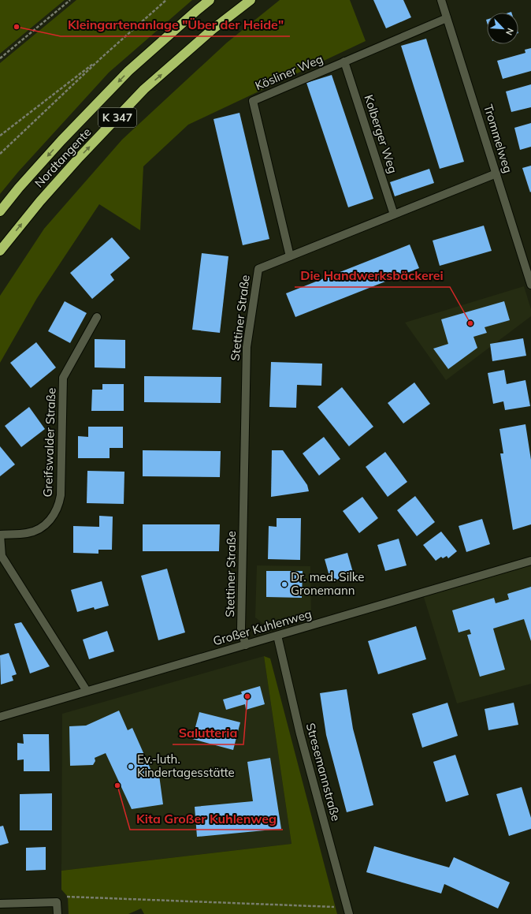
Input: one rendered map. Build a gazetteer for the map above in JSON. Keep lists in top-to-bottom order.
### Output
{
  "streets": {
    "highway": ["K 347", "Nordtangente"],
    "street": [
      "Kösliner Weg",
      "Kolberger Weg",
      "Trommelweg",
      "Stettiner Straße",
      "Greifswalder Straße",
      "Großer Kuhlenweg",
      "Stresemannstraße"
    ]
  },
  "crossings": [
    ["Kösliner Weg", "Kolberger Weg"],
    ["Kösliner Weg", "Trommelweg"],
    ["Kösliner Weg", "Stettiner Straße"],
    ["Kolberger Weg", "Stettiner Straße"],
    ["Trommelweg", "Stettiner Straße"],
    ["Stettiner Straße", "Großer Kuhlenweg"],
    ["Greifswalder Straße", "Großer Kuhlenweg"],
    ["Großer Kuhlenweg", "Stresemannstraße"]
  ],
  "places": [
    "Kleingartenanlage \"Über der Heide\"",
    "Die Handwerksbäckerei",
    "Dr. med. Silke Gronemann",
    "Salutteria",
    "Ev.-luth. Kindertagesstätte",
    "Kita Großer Kuhlenweg"
  ],
  "north": "bottom right"
}
